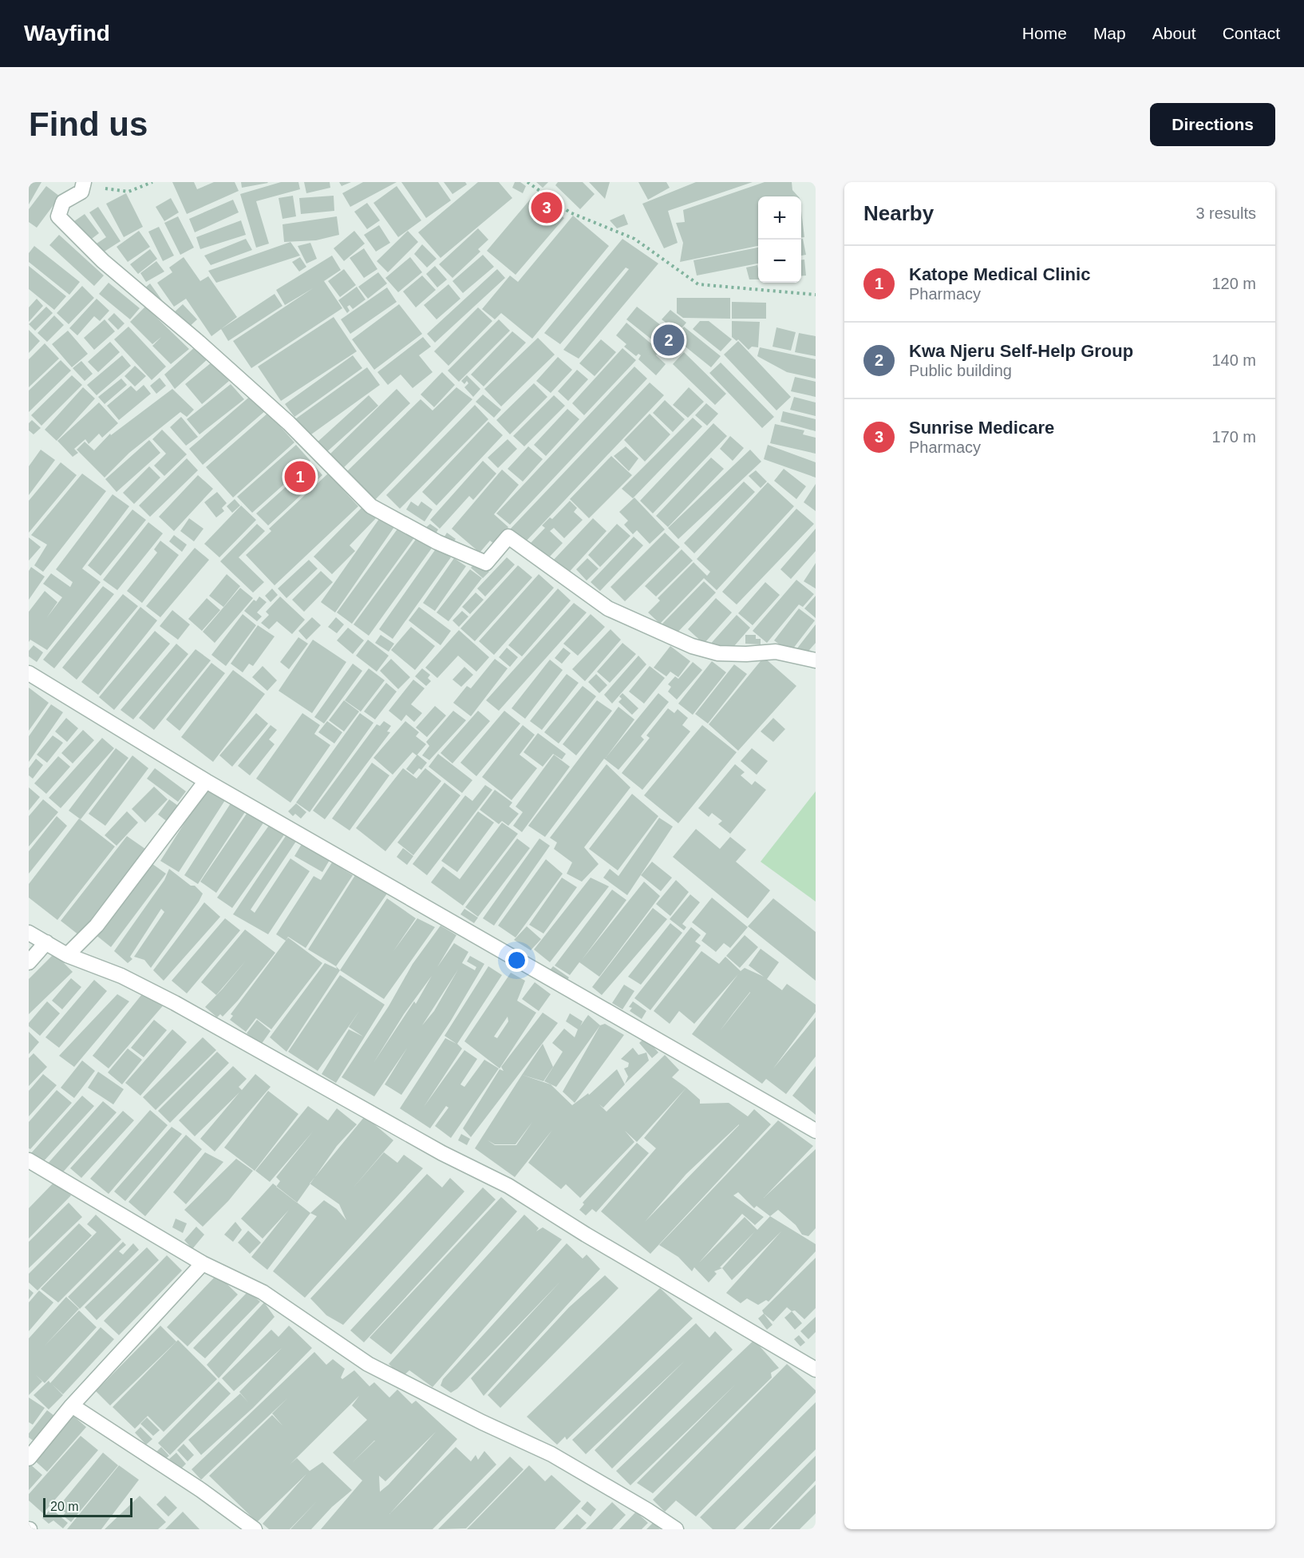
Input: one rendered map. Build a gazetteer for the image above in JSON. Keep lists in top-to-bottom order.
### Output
{
  "scale_bar": "20 m",
  "page": {
    "header": "Wayfind",
    "nav": [
      "Home",
      "Map",
      "About",
      "Contact"
    ],
    "buttons": "Directions",
    "title": "Find us",
    "heading": ["Nearby", "3 results"],
    "pins": ["3", "2", "1"],
    "map_buttons": ["+", "−"],
    "list": [
      {
        "mark": "1",
        "name": "Katope Medical Clinic",
        "note": "Pharmacy",
        "value": "120 m"
      },
      {
        "mark": "2",
        "name": "Kwa Njeru Self-Help Group",
        "note": "Public building",
        "value": "140 m"
      },
      {
        "mark": "3",
        "name": "Sunrise Medicare",
        "note": "Pharmacy",
        "value": "170 m"
      }
    ],
    "scale": "20 m"
  }
}
